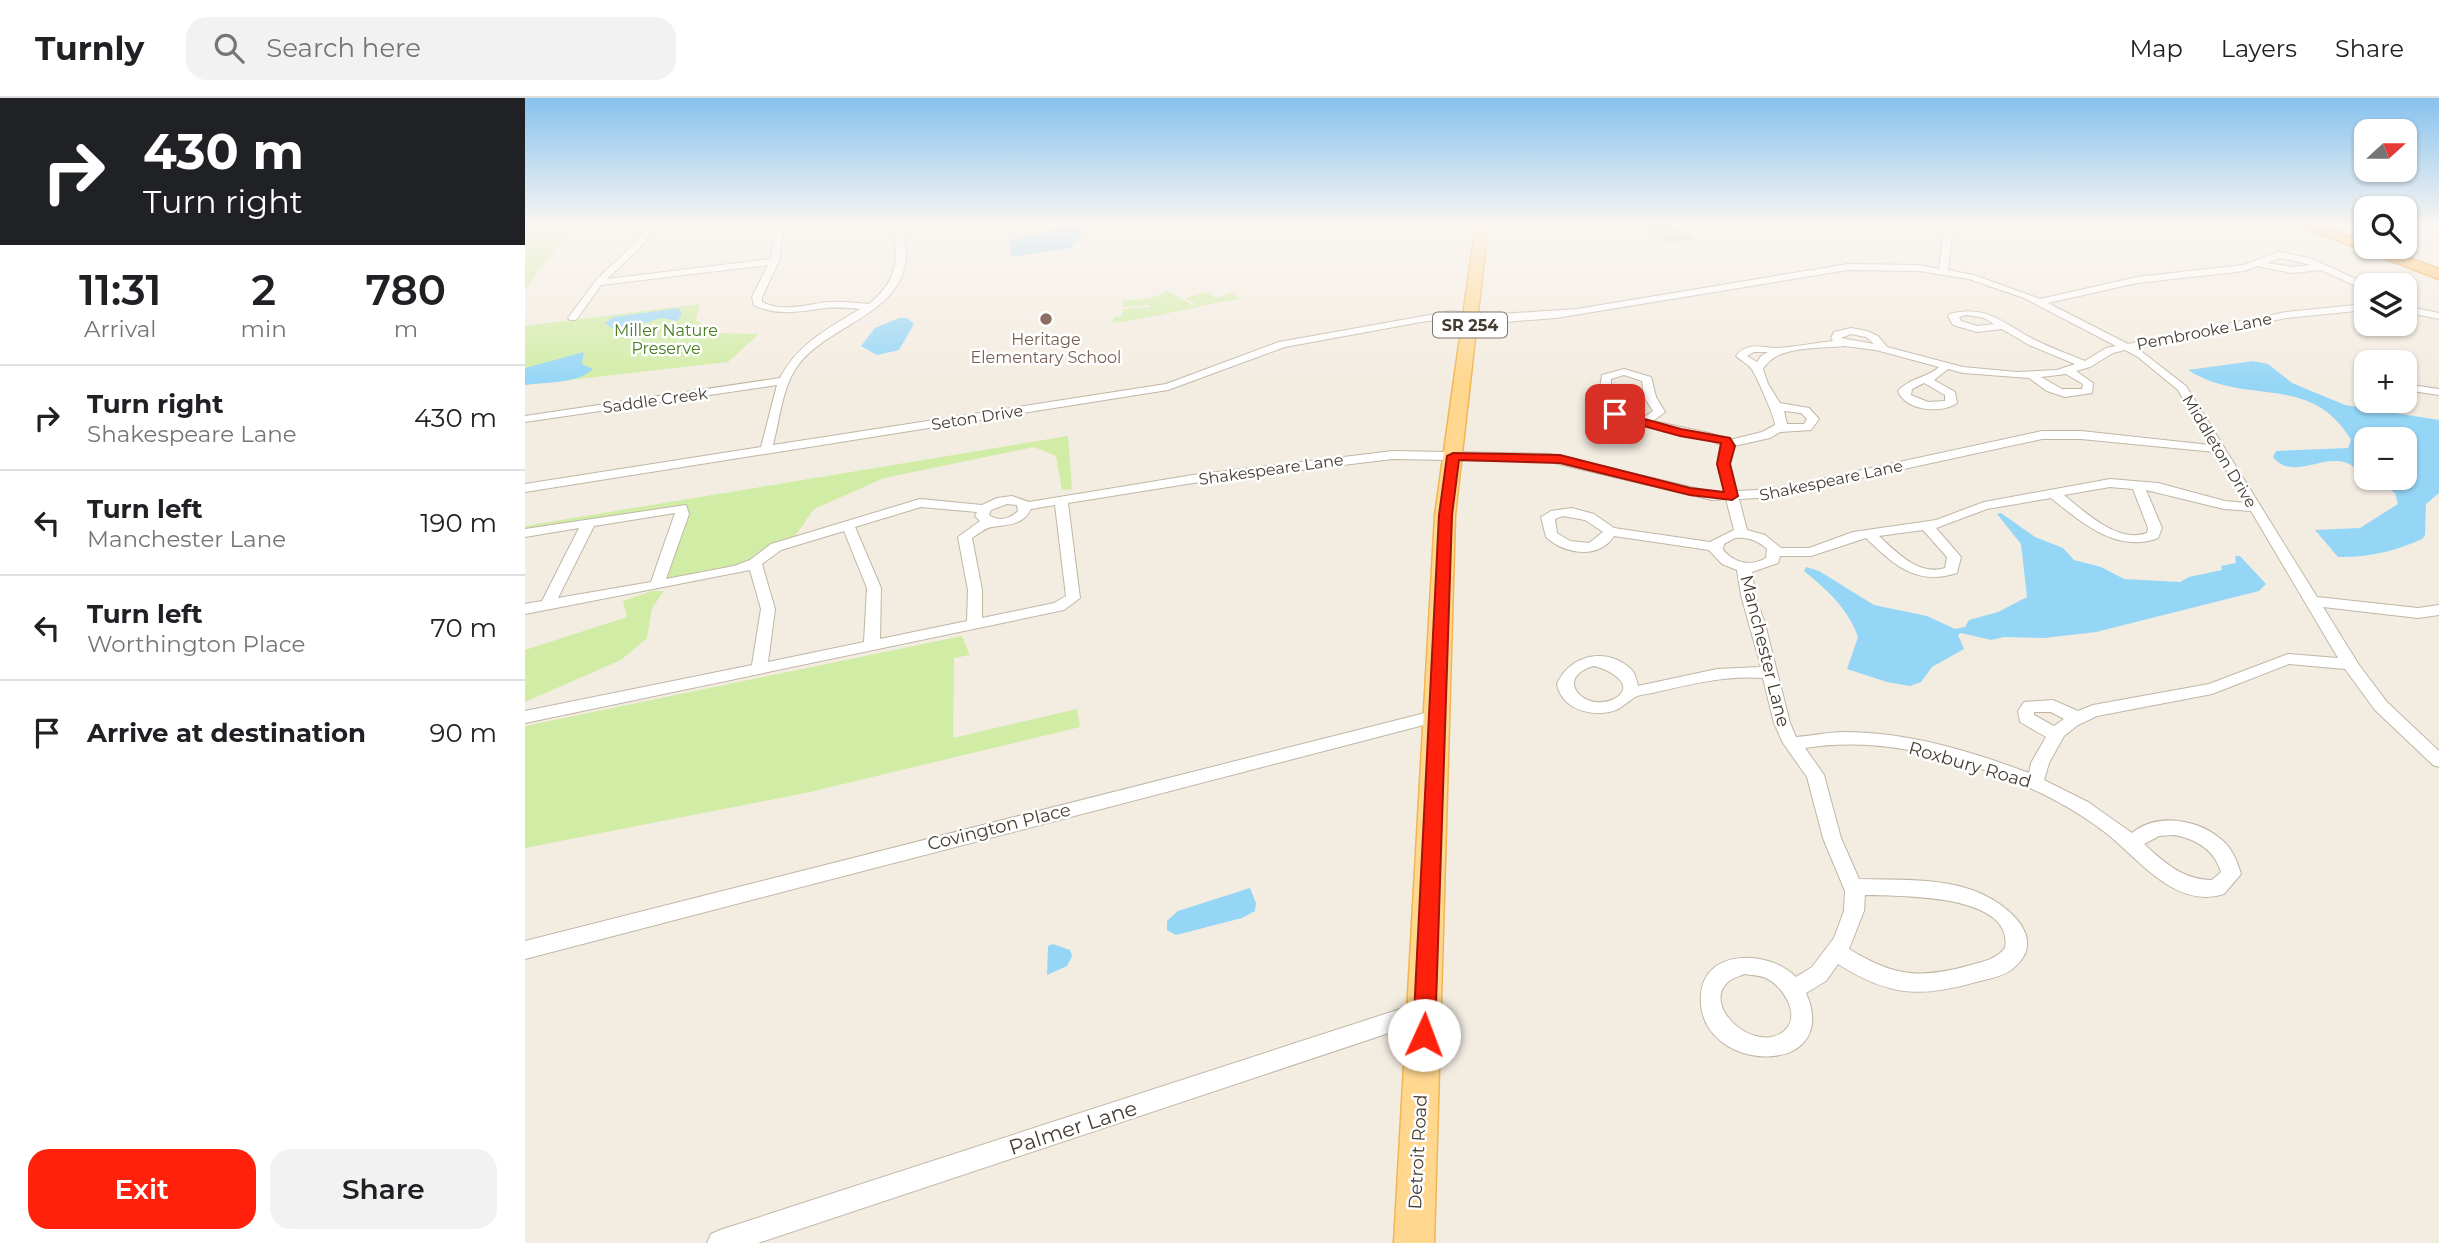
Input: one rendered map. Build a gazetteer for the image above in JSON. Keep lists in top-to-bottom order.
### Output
{
  "streets": {
    "main road": ["SR 254", "Detroit Road"],
    "street": [
      "Pembrooke Lane",
      "Saddle Creek",
      "Seton Drive",
      "Middleton Drive",
      "Shakespeare Lane",
      "Manchester Lane",
      "Roxbury Road",
      "Covington Place",
      "Palmer Lane"
    ]
  },
  "crossings": [
    ["Pembrooke Lane", "Middleton Drive"],
    ["Seton Drive", "Middleton Drive"],
    ["Seton Drive", "Detroit Road"],
    ["Middleton Drive", "Shakespeare Lane"],
    ["Middleton Drive", "Detroit Road"],
    ["Shakespeare Lane", "Detroit Road"],
    ["Manchester Lane", "Roxbury Road"],
    ["Covington Place", "Detroit Road"],
    ["Palmer Lane", "Detroit Road"]
  ],
  "parks": ["Miller Nature Preserve"],
  "places": ["Heritage Elementary School"],
  "north": "right",
  "page": {
    "header": "Turnly",
    "search": "Search here",
    "nav": ["Map", "Layers", "Share"],
    "turn": ["430 m", "Turn right"],
    "map_buttons": ["+", "−"],
    "eta": [
      "11:31",
      "Arrival",
      "2",
      "min",
      "780",
      "m"
    ],
    "list": [
      {
        "name": "Turn right",
        "note": "Shakespeare Lane",
        "value": "430 m"
      },
      {
        "name": "Turn left",
        "note": "Manchester Lane",
        "value": "190 m"
      },
      {
        "name": "Turn left",
        "note": "Worthington Place",
        "value": "70 m"
      },
      {
        "name": "Arrive at destination",
        "value": "90 m"
      }
    ],
    "buttons": ["Exit", "Share"]
  }
}
